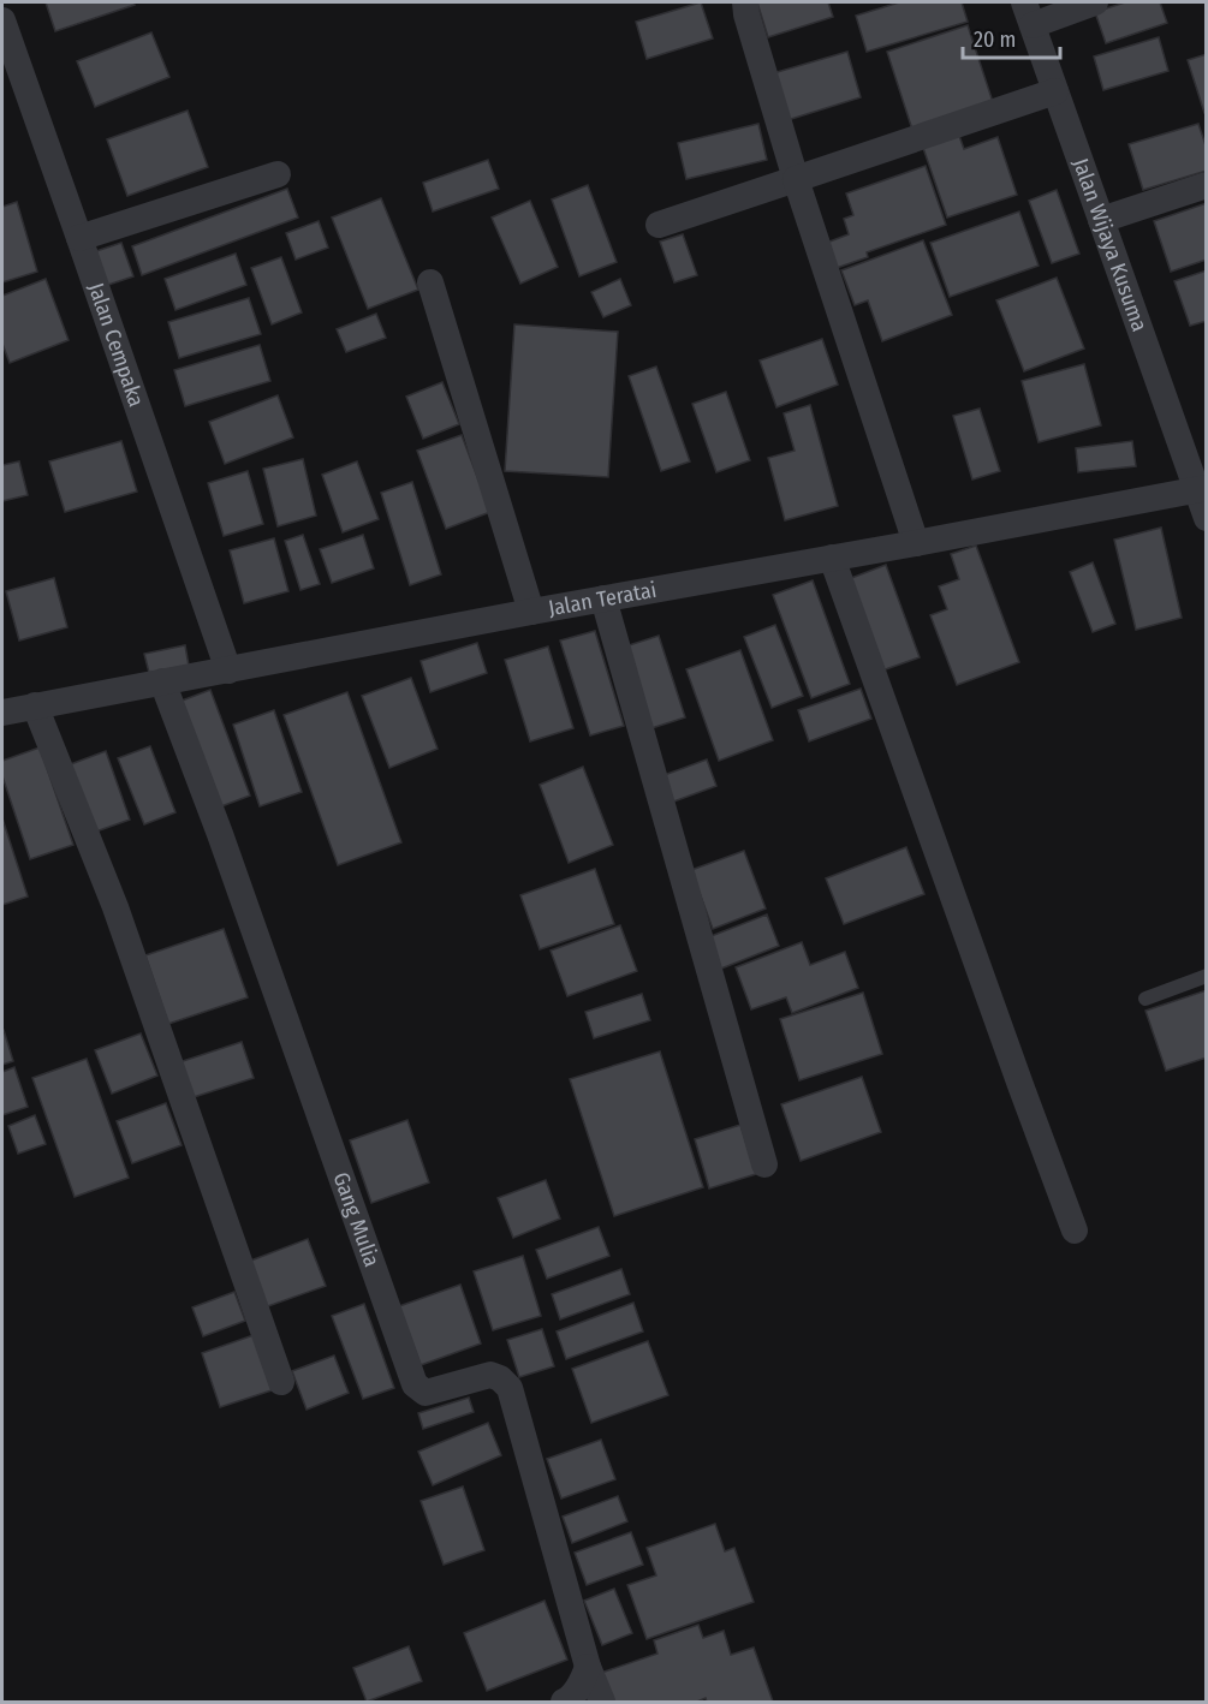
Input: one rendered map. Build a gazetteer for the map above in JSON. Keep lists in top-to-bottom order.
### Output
{
  "streets": {
    "street": [
      "Jalan Wijaya Kusuma",
      "Jalan Cempaka",
      "Jalan Teratai",
      "Gang Mulia"
    ]
  },
  "crossings": [
    ["Jalan Wijaya Kusuma", "Jalan Teratai"],
    ["Jalan Cempaka", "Jalan Teratai"],
    ["Jalan Teratai", "Gang Mulia"]
  ],
  "scale_bar": "20 m"
}
